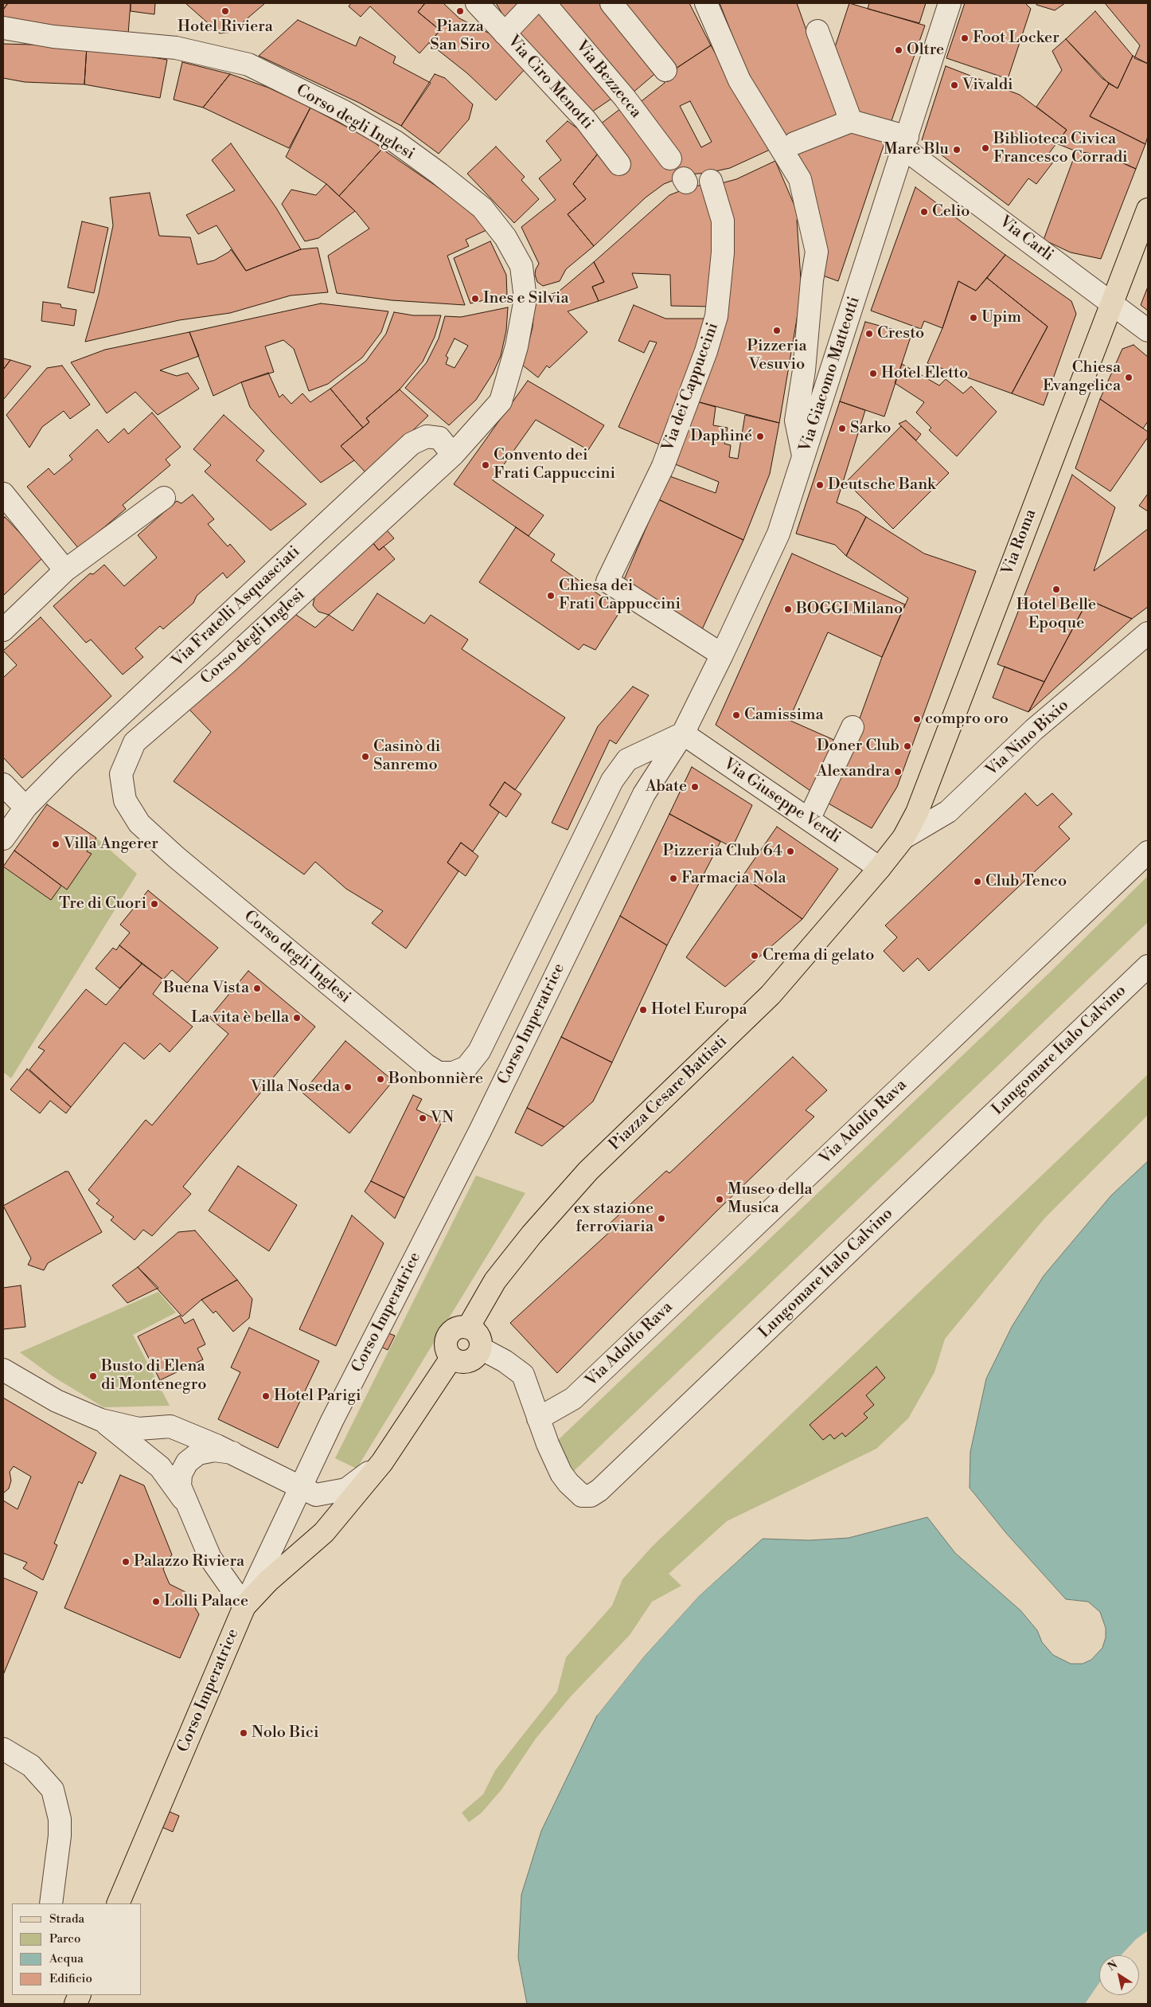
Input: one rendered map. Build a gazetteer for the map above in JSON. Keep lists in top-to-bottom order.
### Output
{
  "streets": {
    "main road": ["Via Roma", "Corso Imperatrice", "Piazza Cesare Battisti"],
    "street": [
      "Via Bezzecca",
      "Via Ciro Menotti",
      "Corso degli Inglesi",
      "Via Carli",
      "Via Giacomo Matteotti",
      "Via dei Cappuccini",
      "Via Fratelli Asquasciati",
      "Via Nino Bixio",
      "Via Giuseppe Verdi",
      "Lungomare Italo Calvino",
      "Via Adolfo Rava"
    ]
  },
  "crossings": [
    ["Corso degli Inglesi", "Via Giacomo Matteotti"],
    ["Corso degli Inglesi", "Via Fratelli Asquasciati"],
    ["Corso degli Inglesi", "Via Giuseppe Verdi"],
    ["Corso degli Inglesi", "Corso Imperatrice"],
    ["Via Carli", "Via Giacomo Matteotti"],
    ["Via Carli", "Via Roma"],
    ["Via Giacomo Matteotti", "Via dei Cappuccini"],
    ["Via Giacomo Matteotti", "Via Giuseppe Verdi"],
    ["Via Giacomo Matteotti", "Corso Imperatrice"],
    ["Via Roma", "Via Nino Bixio"],
    ["Via Roma", "Via Giuseppe Verdi"],
    ["Via Roma", "Piazza Cesare Battisti"],
    ["Via Giuseppe Verdi", "Corso Imperatrice"],
    ["Via Giuseppe Verdi", "Piazza Cesare Battisti"],
    ["Lungomare Italo Calvino", "Via Adolfo Rava"]
  ],
  "places": [
    "Hotel Riviera",
    "Piazza San Siro",
    "Foot Locker",
    "Oltre",
    "Vivaldi",
    "Biblioteca Civica Francesco Corradi",
    "Mare Blu",
    "Celio",
    "Ines e Silvia",
    "Upim",
    "Pizzeria Vesuvio",
    "Cresto",
    "Hotel Eletto",
    "Chiesa Evangelica",
    "Sarko",
    "Daphiné",
    "Convento dei Frati Cappuccini",
    "Deutsche Bank",
    "Hotel Belle Epoque",
    "Chiesa dei Frati Cappuccini",
    "BOGGI Milano",
    "Camissima",
    "compro oro",
    "Doner Club",
    "Casinò di Sanremo",
    "Alexandra",
    "Abate",
    "Villa Angerer",
    "Pizzeria Club 64",
    "Farmacia Nola",
    "Club Tenco",
    "Tre di Cuori",
    "Crema di gelato",
    "Buena Vista",
    "Hotel Europa",
    "La vita è bella",
    "Bonbonnière",
    "Villa Noseda",
    "VN",
    "Museo della Musica",
    "ex stazione ferroviaria",
    "Busto di Elena di Montenegro",
    "Hotel Parigi",
    "Palazzo Riviera",
    "Lolli Palace",
    "Nolo Bici"
  ],
  "legend": [
    "Strada",
    "Parco",
    "Acqua",
    "Edificio"
  ],
  "north": "top left"
}
